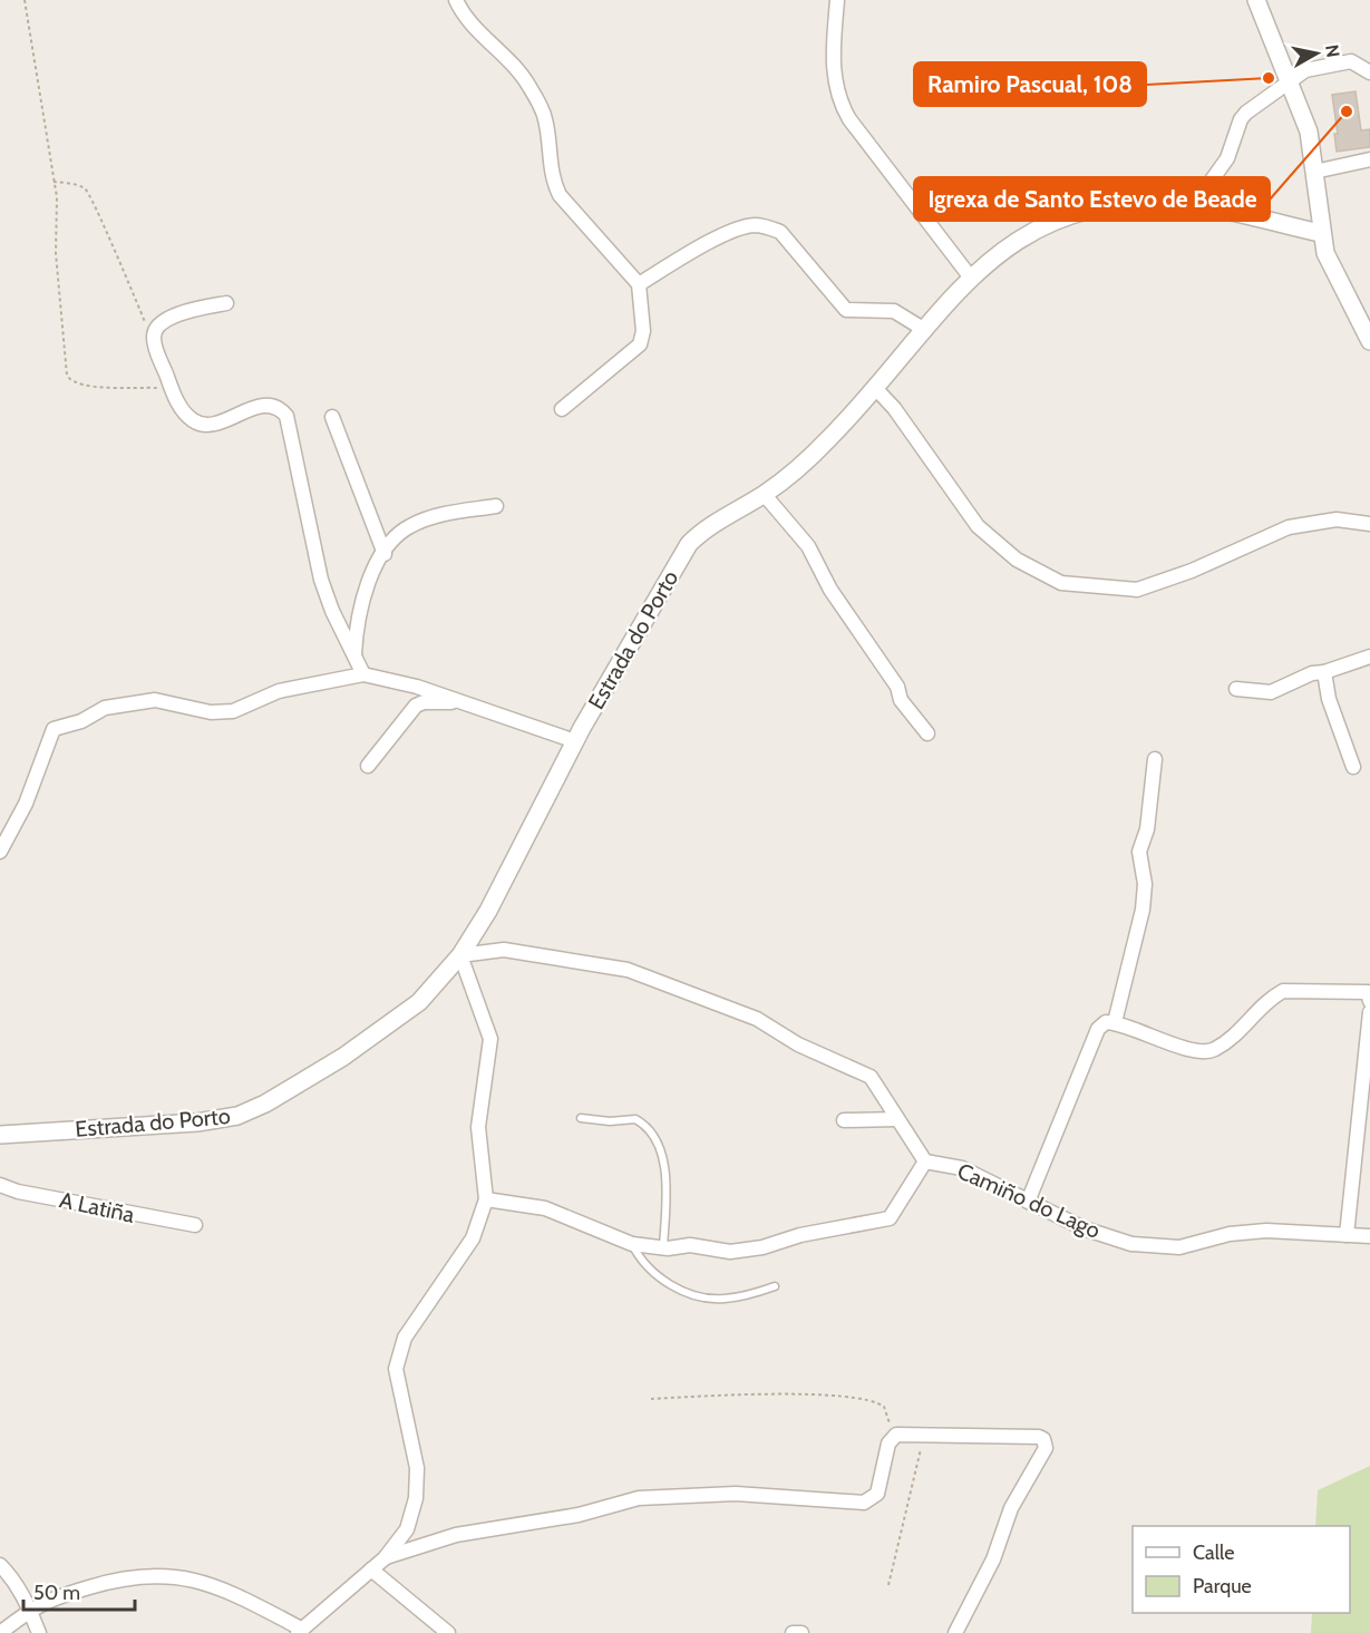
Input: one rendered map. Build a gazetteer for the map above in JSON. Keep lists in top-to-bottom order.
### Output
{
  "streets": {
    "street": ["Estrada do Porto", "Camiño do Lago", "A Latiña"]
  },
  "places": ["Ramiro Pascual, 108", "Igrexa de Santo Estevo de Beade"],
  "legend": ["Calle", "Parque"],
  "scale_bar": "50 m",
  "north": "right"
}
